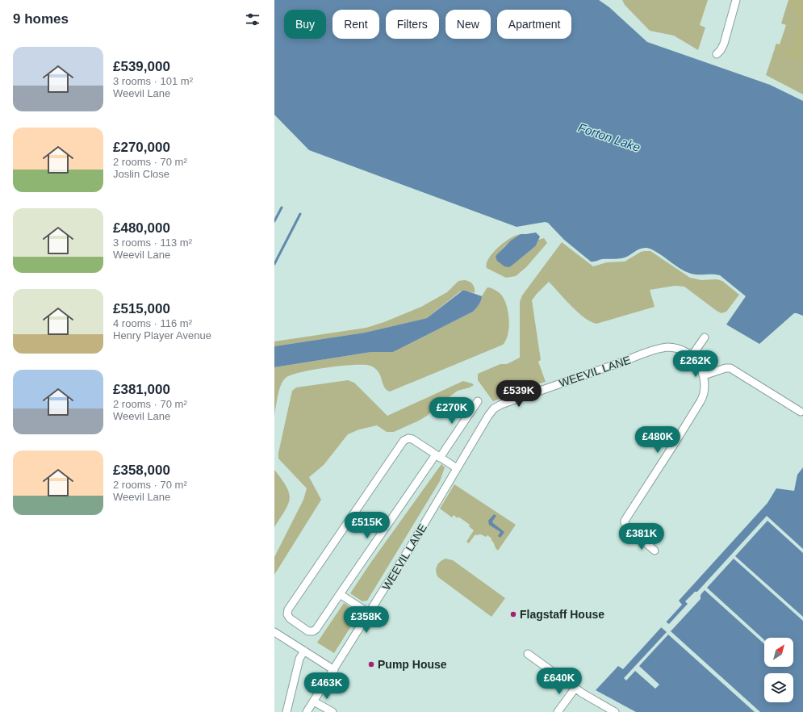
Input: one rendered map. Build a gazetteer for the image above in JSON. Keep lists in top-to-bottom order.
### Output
{
  "streets": {
    "street": ["WEEVIL LANE"]
  },
  "water": ["Forton Lake"],
  "places": ["Flagstaff House", "Pump House"],
  "north": "top right",
  "page": {
    "heading": "9 homes",
    "chip": [
      "Buy",
      "Rent",
      "Filters",
      "New",
      "Apartment"
    ],
    "list": [
      {
        "name": "£539,000",
        "note": "3 rooms · 101 m² · Weevil Lane"
      },
      {
        "name": "£270,000",
        "note": "2 rooms · 70 m² · Joslin Close"
      },
      {
        "name": "£480,000",
        "note": "3 rooms · 113 m² · Weevil Lane"
      },
      {
        "name": "£515,000",
        "note": "4 rooms · 116 m² · Henry Player Avenue"
      },
      {
        "name": "£381,000",
        "note": "2 rooms · 70 m² · Weevil Lane"
      },
      {
        "name": "£358,000",
        "note": "2 rooms · 70 m² · Weevil Lane"
      }
    ],
    "price": [
      "£262K",
      "£539K",
      "£270K",
      "£480K",
      "£515K",
      "£381K",
      "£358K",
      "£640K",
      "£463K"
    ]
  }
}
